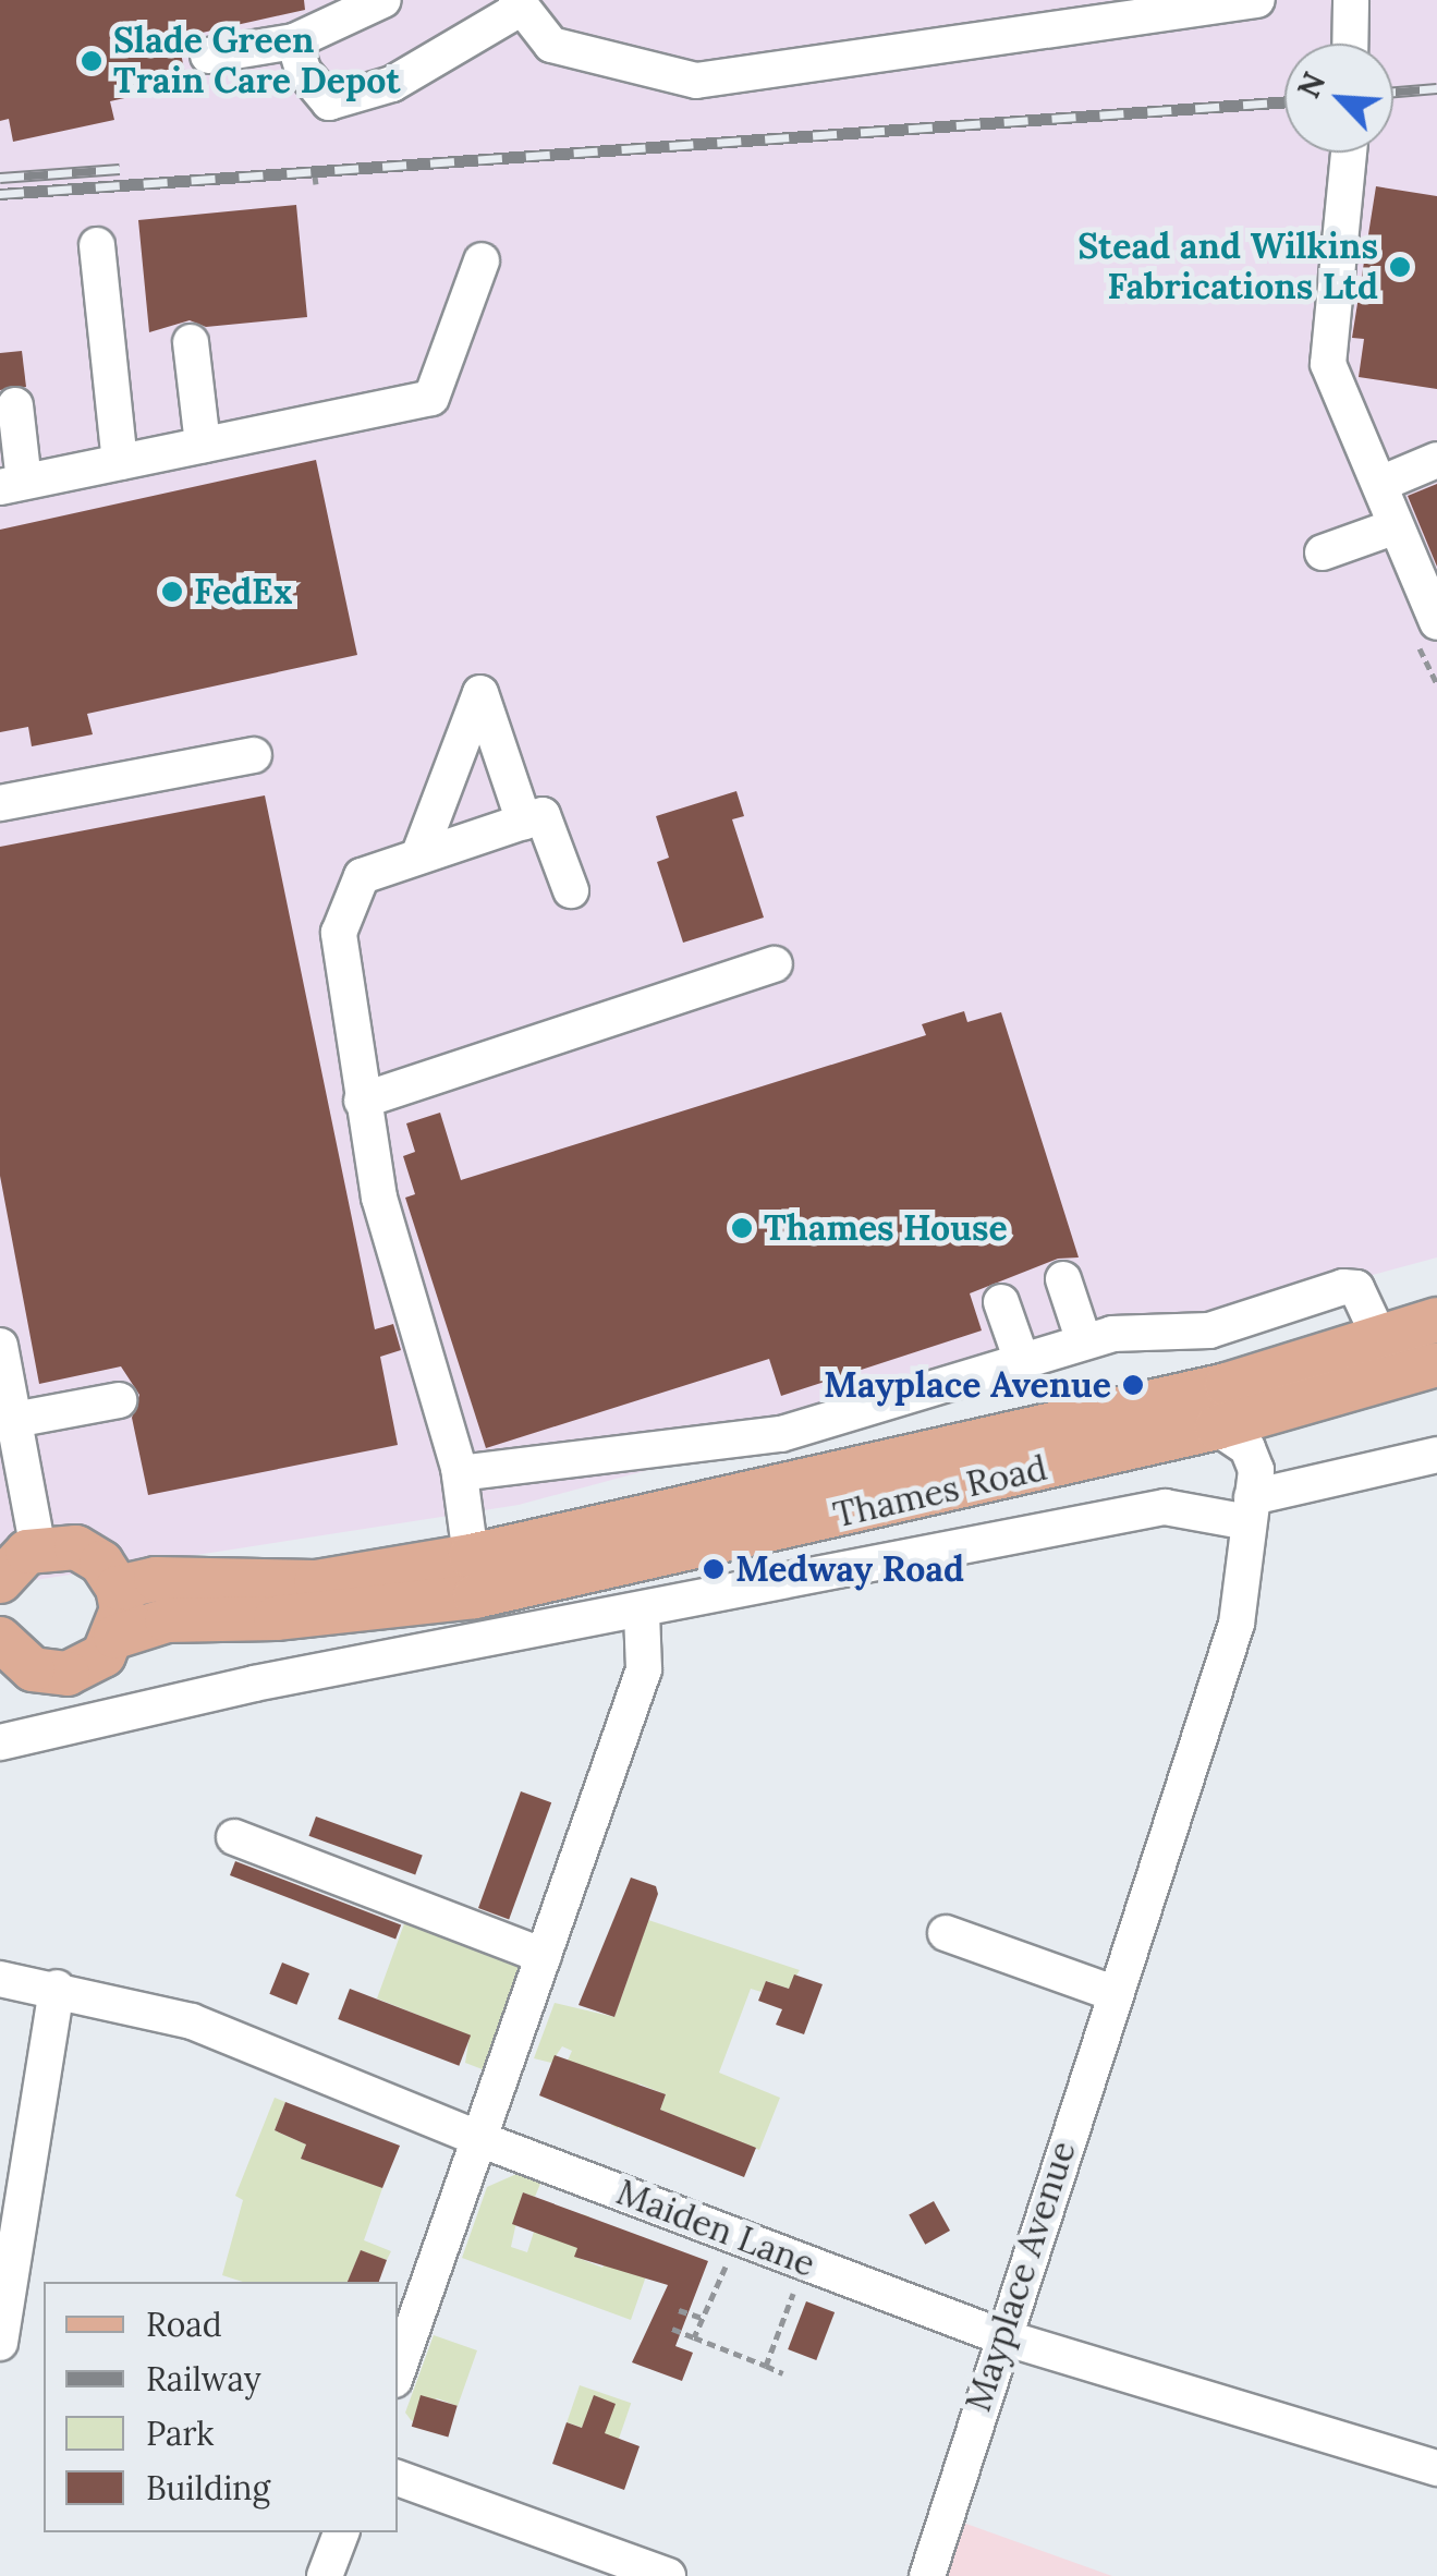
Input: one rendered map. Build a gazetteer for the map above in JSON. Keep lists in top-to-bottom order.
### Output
{
  "streets": {
    "main road": ["Thames Road"],
    "street": ["Maiden Lane", "Mayplace Avenue"]
  },
  "crossings": [
    ["Thames Road", "Mayplace Avenue"],
    ["Maiden Lane", "Mayplace Avenue"]
  ],
  "places": [
    "Slade Green Train Care Depot",
    "Stead and Wilkins Fabrications Ltd",
    "FedEx",
    "Thames House",
    "Mayplace Avenue",
    "Medway Road"
  ],
  "legend": [
    "Road",
    "Railway",
    "Park",
    "Building"
  ],
  "north": "top left"
}
